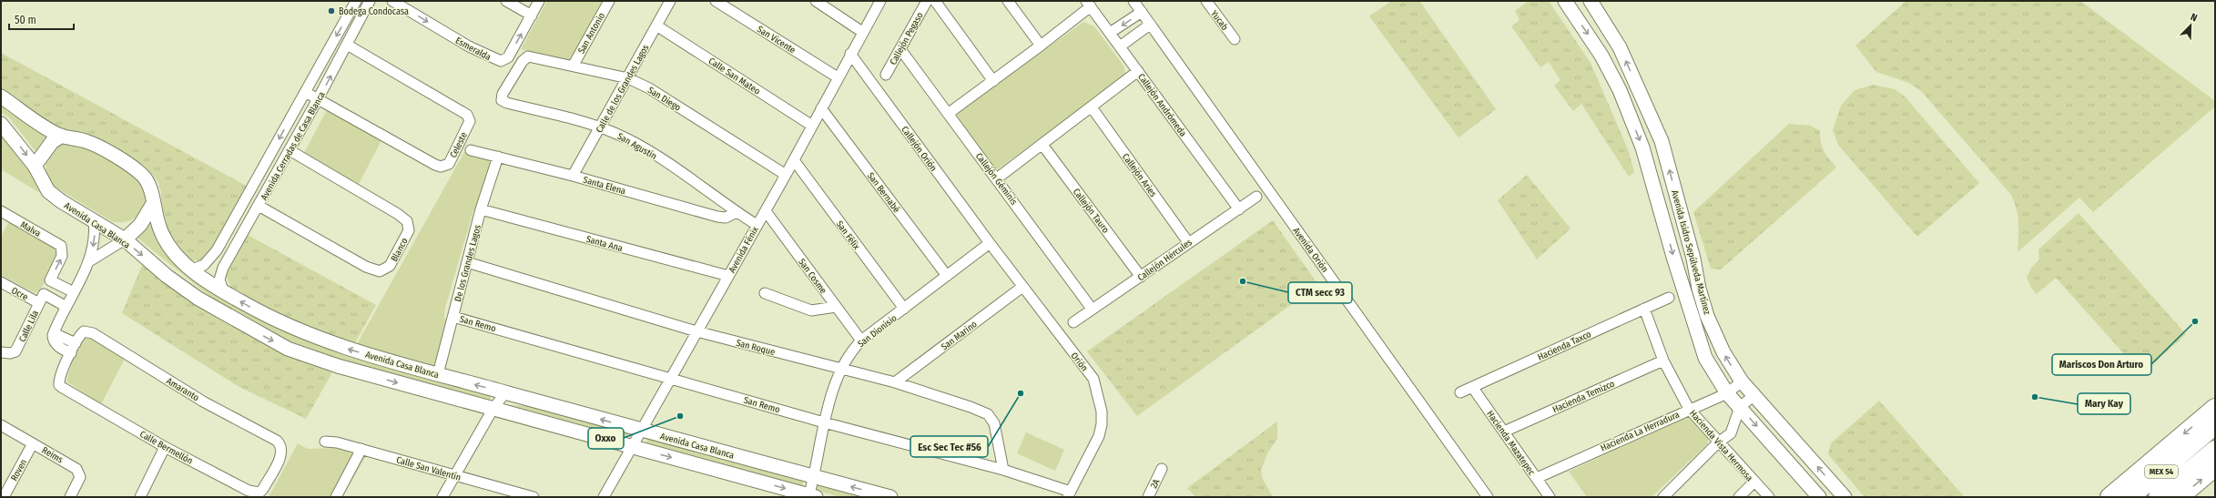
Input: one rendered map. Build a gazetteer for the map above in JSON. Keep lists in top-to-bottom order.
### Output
{
  "streets": {
    "highway": ["MEX 54"],
    "street": [
      "Yucab",
      "San Antonio",
      "Callejón Pegaso",
      "San Vicente",
      "Esmeralda",
      "Calle San Mateo",
      "Calle de los Grandes Lagos",
      "San Diego",
      "Callejón Andrómeda",
      "Celeste",
      "Avenida Cerradas de Casa Blanca",
      "San Agustín",
      "Callejón Orión",
      "Callejón Aries",
      "Callejón Géminis",
      "Santa Elena",
      "San Bernabé",
      "Callejón Tauro",
      "Avenida Casa Blanca",
      "Malva",
      "San Félix",
      "Santa Ana",
      "Blanco",
      "Avenida Fénix",
      "Avenida Orión",
      "Avenida Isidro Sepúlveda Martínez",
      "Callejón Hércules",
      "De los Grandes Lagos",
      "San Cosme",
      "Ocre",
      "San Remo",
      "Calle Lila",
      "San Dionisio",
      "San Marino",
      "Hacienda Taxco",
      "San Roque",
      "Orión",
      "Amaranto",
      "Hacienda Temizco",
      "Hacienda La Herradura",
      "Hacienda Mazatepec",
      "Hacienda Vista Hermosa",
      "Calle Bermellón",
      "Reims",
      "Calle San Valentín",
      "Roven",
      "2A"
    ]
  },
  "crossings": [
    ["San Antonio", "San Diego"],
    ["Callejón Pegaso", "Callejón Géminis"],
    ["San Vicente", "Avenida Fénix"],
    ["Calle San Mateo", "Calle de los Grandes Lagos"],
    ["Calle San Mateo", "Avenida Fénix"],
    ["Calle de los Grandes Lagos", "San Diego"],
    ["Calle de los Grandes Lagos", "San Agustín"],
    ["Calle de los Grandes Lagos", "Santa Elena"],
    ["San Diego", "San Agustín"],
    ["San Diego", "Avenida Fénix"],
    ["Callejón Andrómeda", "Callejón Hércules"],
    ["Celeste", "Avenida Cerradas de Casa Blanca"],
    ["Avenida Cerradas de Casa Blanca", "Avenida Casa Blanca"],
    ["Avenida Cerradas de Casa Blanca", "Blanco"],
    ["San Agustín", "Santa Elena"],
    ["San Agustín", "Avenida Fénix"],
    ["Callejón Orión", "Avenida Fénix"],
    ["Callejón Orión", "San Dionisio"],
    ["Callejón Orión", "Orión"],
    ["Callejón Aries", "Callejón Hércules"],
    ["Callejón Géminis", "Callejón Hércules"],
    ["Santa Elena", "De los Grandes Lagos"],
    ["San Bernabé", "Avenida Fénix"],
    ["San Bernabé", "San Dionisio"],
    ["Callejón Tauro", "Callejón Hércules"],
    ["Avenida Casa Blanca", "Avenida Fénix"],
    ["Avenida Casa Blanca", "De los Grandes Lagos"],
    ["Avenida Casa Blanca", "San Dionisio"],
    ["San Félix", "Avenida Fénix"],
    ["San Félix", "San Dionisio"],
    ["Santa Ana", "Avenida Fénix"],
    ["Santa Ana", "De los Grandes Lagos"],
    ["Avenida Fénix", "San Cosme"],
    ["Avenida Fénix", "San Remo"],
    ["Avenida Fénix", "San Roque"],
    ["Avenida Isidro Sepúlveda Martínez", "Hacienda La Herradura"],
    ["De los Grandes Lagos", "San Remo"],
    ["De los Grandes Lagos", "San Roque"],
    ["San Cosme", "San Dionisio"],
    ["Ocre", "Calle Lila"],
    ["San Remo", "San Dionisio"],
    ["San Remo", "San Roque"],
    ["San Remo", "Orión"],
    ["San Dionisio", "San Roque"],
    ["San Dionisio", "Orión"],
    ["San Marino", "San Roque"],
    ["San Marino", "Orión"],
    ["Hacienda Taxco", "Hacienda Mazatepec"],
    ["Hacienda Taxco", "Hacienda Vista Hermosa"],
    ["Amaranto", "Calle Bermellón"],
    ["Hacienda Temizco", "Hacienda Mazatepec"],
    ["Hacienda Temizco", "Hacienda Vista Hermosa"],
    ["Hacienda La Herradura", "Hacienda Mazatepec"],
    ["Hacienda La Herradura", "Hacienda Vista Hermosa"],
    ["Reims", "Roven"]
  ],
  "one_way": ["Malva"],
  "places": [
    "Bodega Condocasa",
    "CTM secc 93",
    "Mariscos Don Arturo",
    "Esc Sec Tec #56",
    "Mary Kay",
    "Oxxo"
  ],
  "scale_bar": "50 m",
  "north": "top right"
}
